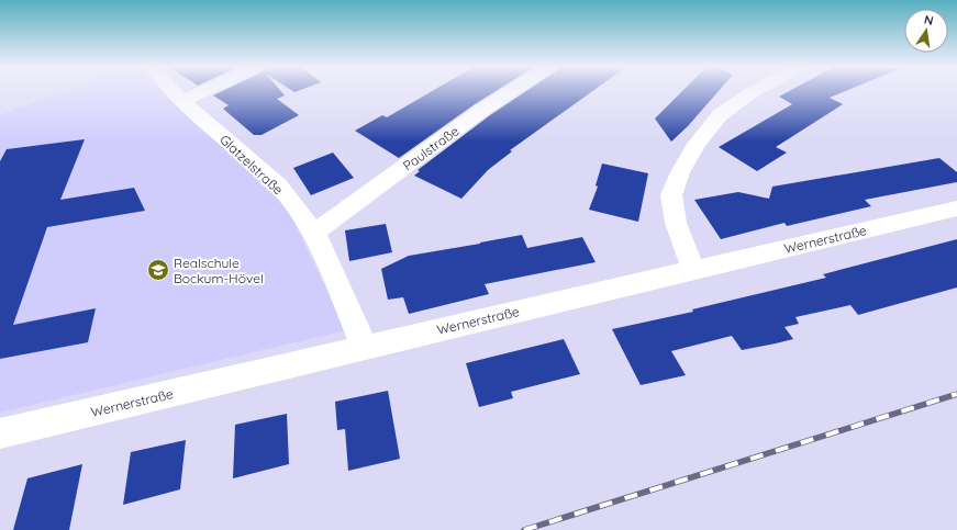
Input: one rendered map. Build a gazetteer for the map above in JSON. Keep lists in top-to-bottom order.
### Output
{
  "streets": {
    "street": ["Paulstraße", "Glatzelstraße", "Wernerstraße"]
  },
  "crossings": [
    ["Paulstraße", "Glatzelstraße"],
    ["Glatzelstraße", "Wernerstraße"]
  ],
  "places": {
    "school or university": ["Realschule Bockum-Hövel"]
  },
  "north": "top"
}
